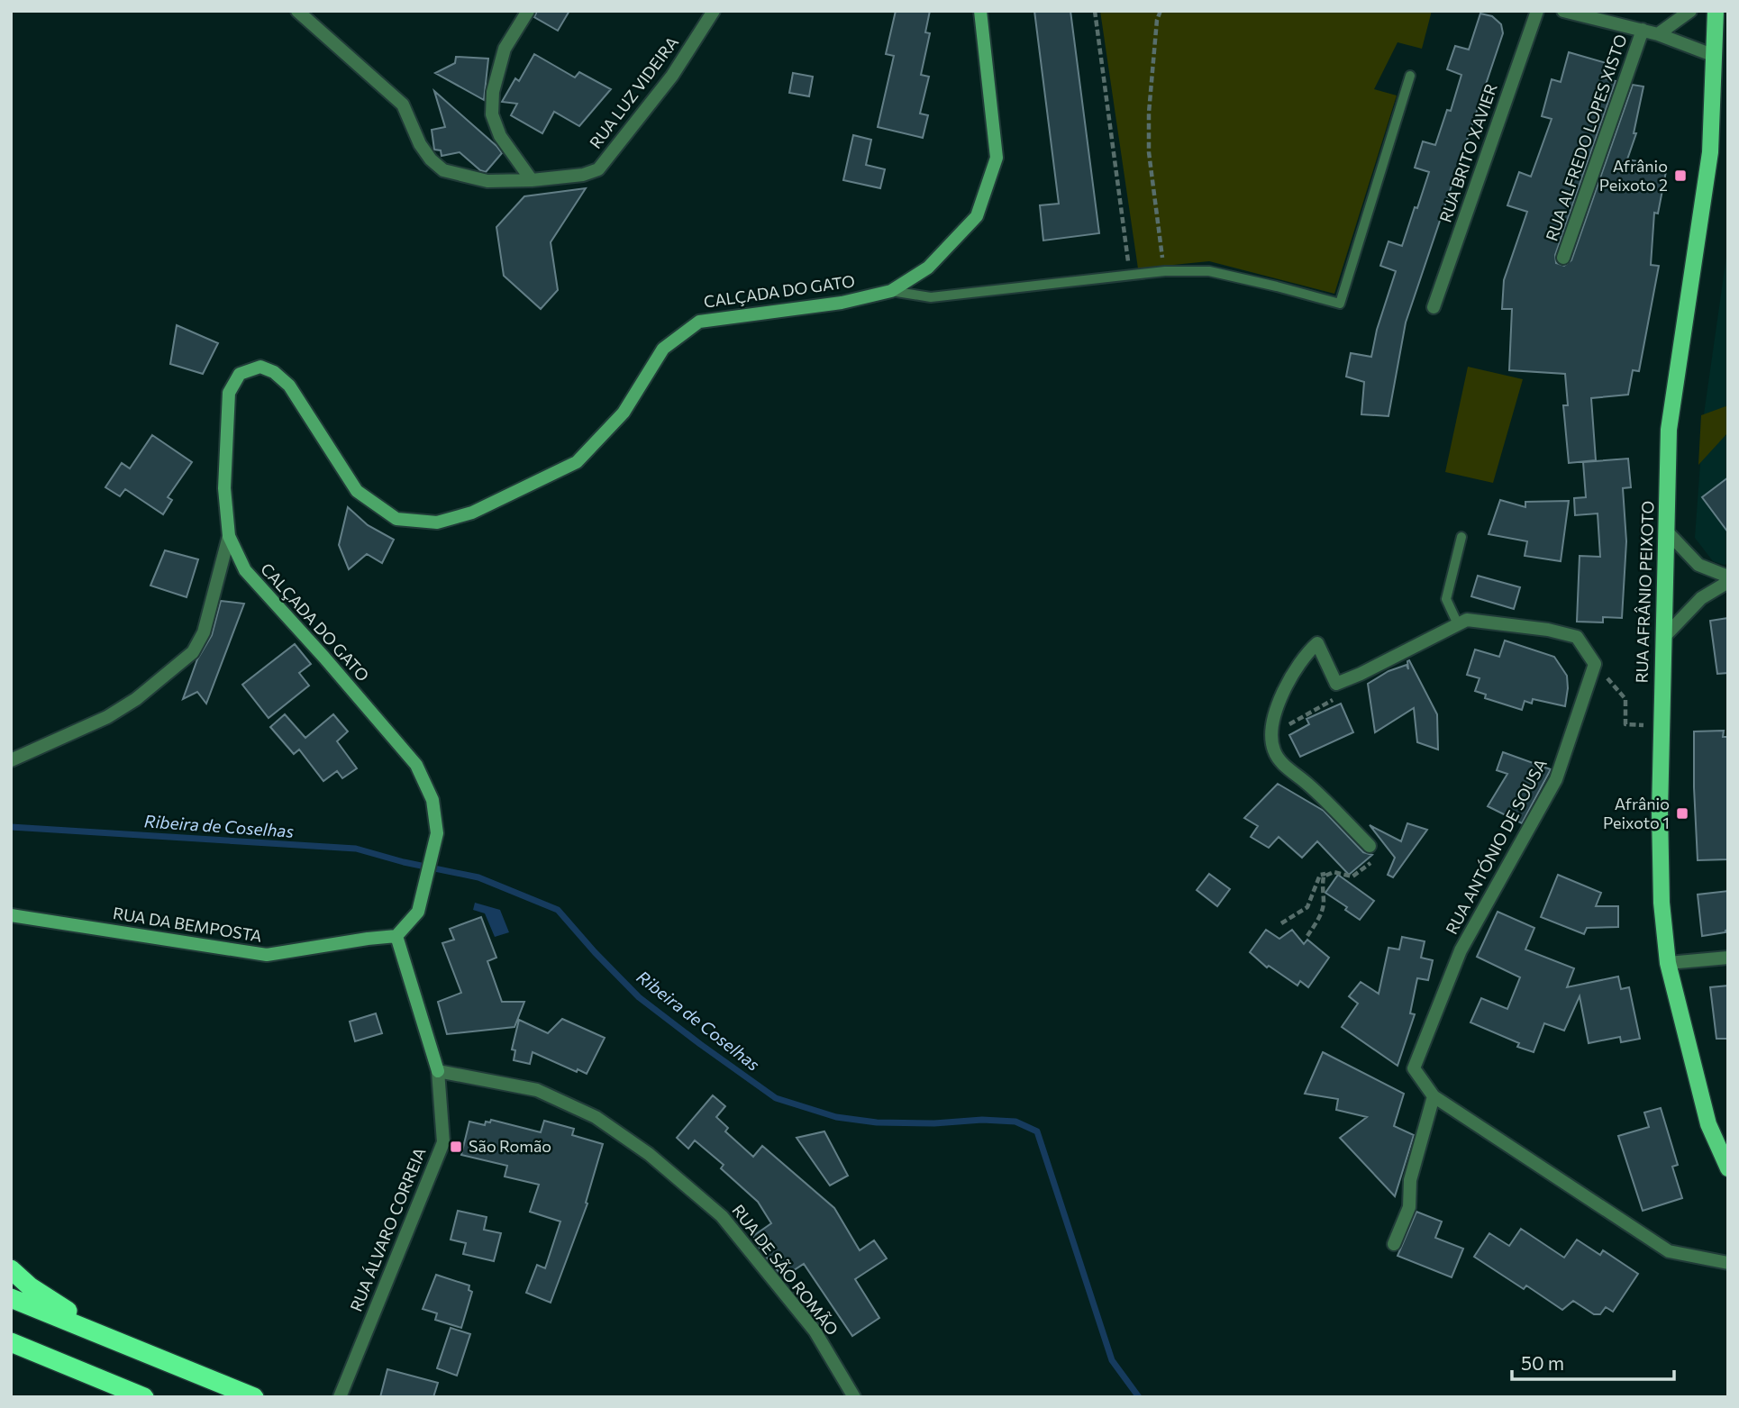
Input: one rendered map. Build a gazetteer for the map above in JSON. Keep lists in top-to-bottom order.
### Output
{
  "streets": {
    "main road": ["RUA AFRÂNIO PEIXOTO"],
    "street": [
      "RUA LUZ VIDEIRA",
      "RUA ALFREDO LOPES XISTO",
      "RUA BRITO XAVIER",
      "CALÇADA DO GATO",
      "RUA ANTÓNIO DE SOUSA",
      "RUA DA BEMPOSTA",
      "RUA ÁLVARO CORREIA",
      "RUA DE SÃO ROMÃO"
    ]
  },
  "crossings": [
    ["CALÇADA DO GATO", "RUA DA BEMPOSTA"],
    ["RUA ÁLVARO CORREIA", "RUA DE SÃO ROMÃO"]
  ],
  "water": ["Ribeira de Coselhas"],
  "places": {
    "transit": ["Afrânio Peixoto 2", "Afrânio Peixoto 1", "São Romão"]
  },
  "scale_bar": "50 m"
}
